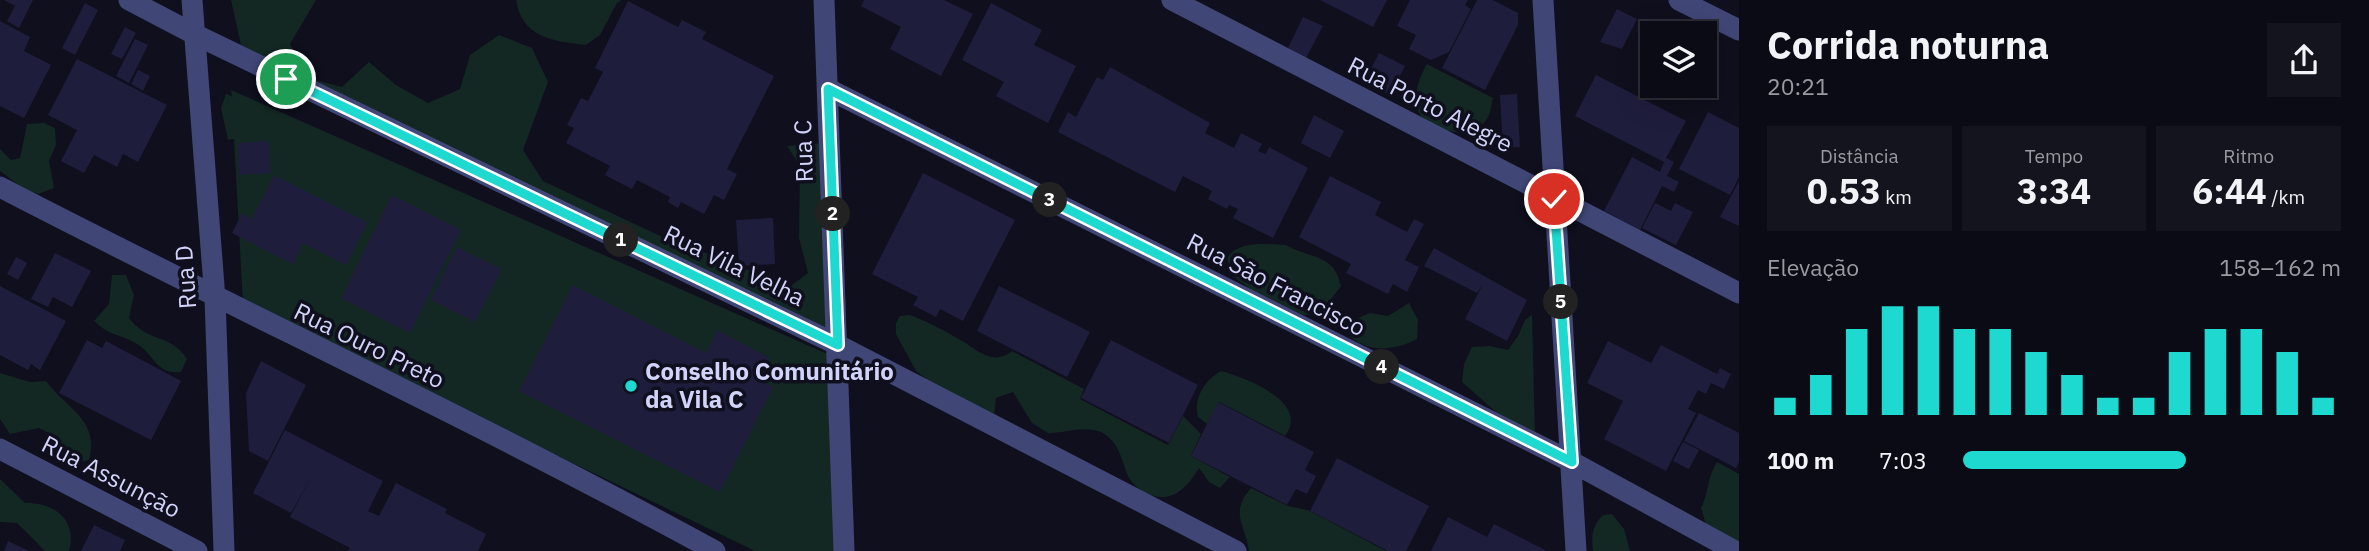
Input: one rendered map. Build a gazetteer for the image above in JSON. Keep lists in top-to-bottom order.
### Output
{
  "streets": {
    "street": [
      "Rua Porto Alegre",
      "Rua C",
      "Rua Vila Velha",
      "Rua D",
      "Rua São Francisco",
      "Rua Ouro Preto",
      "Rua Assunção"
    ]
  },
  "crossings": [
    ["Rua C", "Rua Vila Velha"],
    ["Rua C", "Rua São Francisco"],
    ["Rua Vila Velha", "Rua D"],
    ["Rua D", "Rua Ouro Preto"]
  ],
  "places": ["Conselho Comunitário da Vila C"],
  "page": {
    "heading": ["Corrida noturna", "20:21"],
    "stats": [
      ["Distância", "0.53 km"],
      ["Tempo", "3:34"],
      ["Ritmo", "6:44 /km"]
    ],
    "pins": [
      "3",
      "2",
      "1",
      "5",
      "4"
    ],
    "chart": ["Elevação", "158–162 m"],
    "list": [
      {
        "name": "100 m",
        "note": "7:03"
      }
    ]
  }
}
